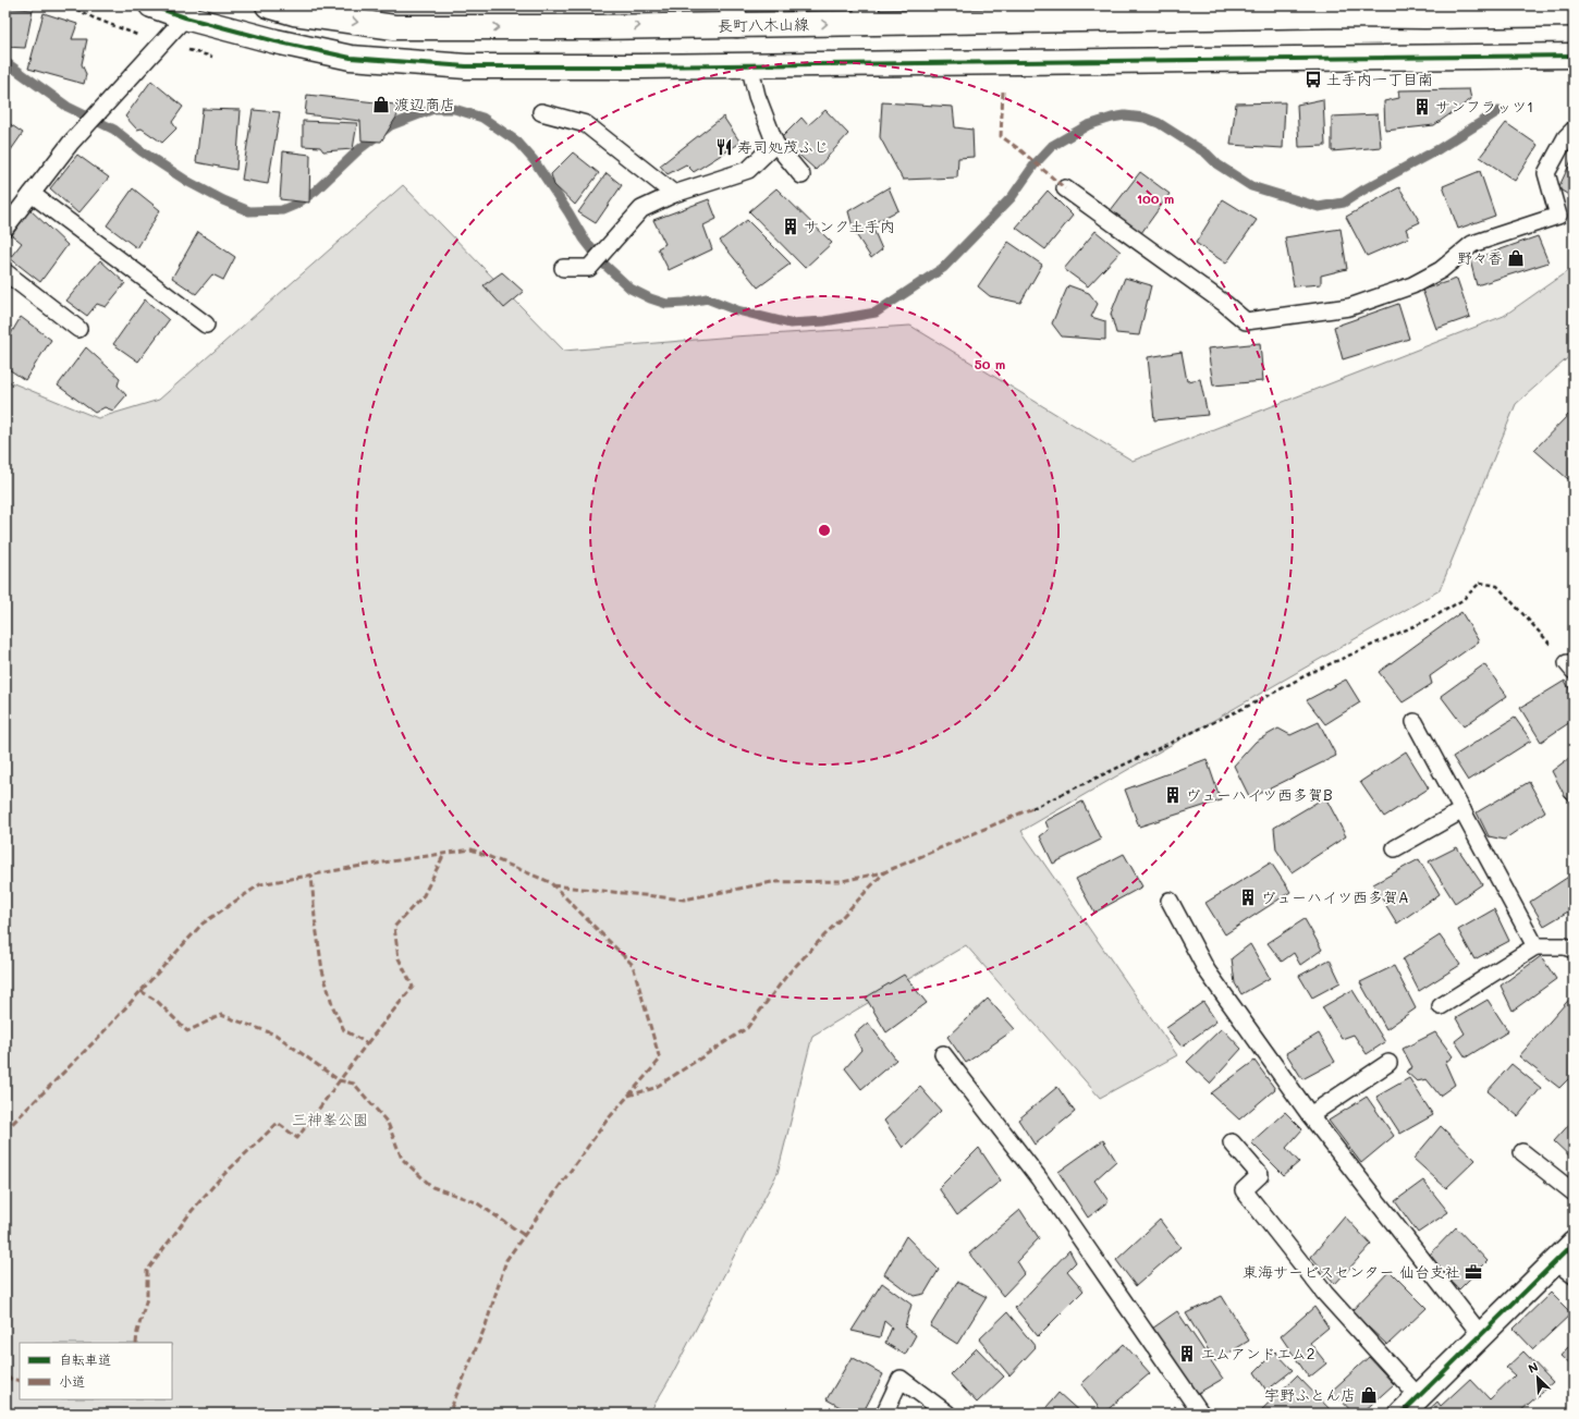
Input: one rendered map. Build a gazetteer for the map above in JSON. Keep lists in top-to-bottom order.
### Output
{
  "streets": {
    "street": ["長町八木山線"]
  },
  "parks": ["三神峯公園"],
  "places": {
    "bus stop": ["土手内一丁目南"],
    "shop": ["渡辺商店", "野々香", "宇野ふとん店"],
    "building": [
      "サンフラッツ1",
      "サンク土手内",
      "ヴューハイツ西多賀B",
      "ヴューハイツ西多賀A",
      "エムアンドエム2"
    ],
    "restaurant": ["寿司処茂ふじ"],
    "office": ["東海サービスセンター 仙台支社"]
  },
  "legend": ["自転車道", "小道"],
  "north": "top left",
  "rings": ["100 m", "50 m"]
}
